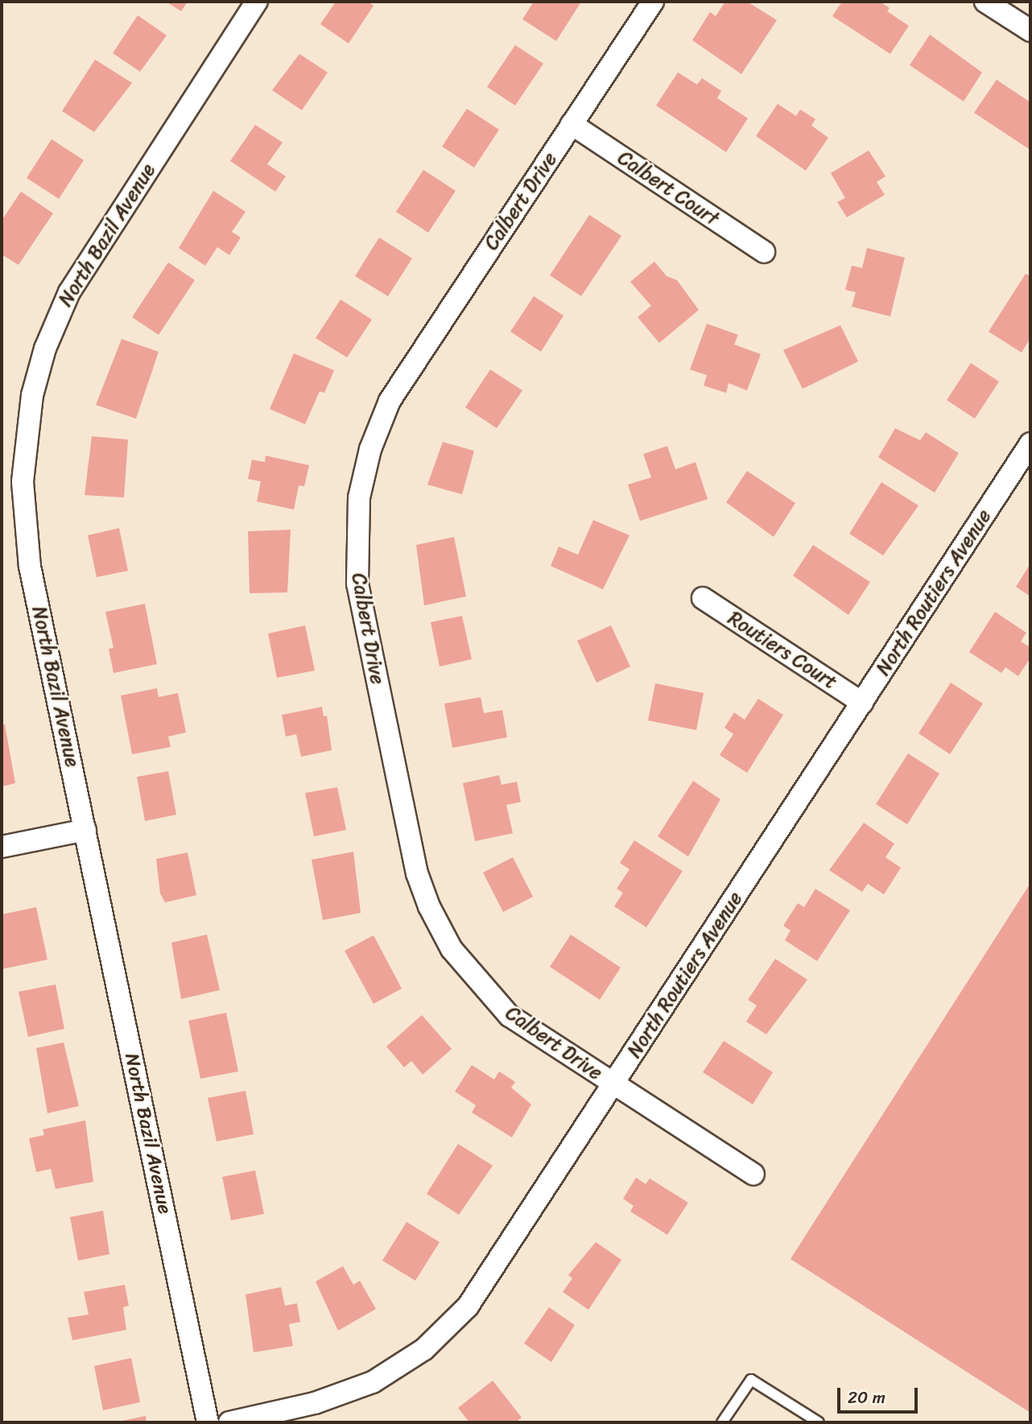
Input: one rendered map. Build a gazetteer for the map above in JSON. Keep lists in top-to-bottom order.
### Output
{
  "streets": {
    "street": [
      "Calbert Court",
      "Calbert Drive",
      "North Bazil Avenue",
      "North Routiers Avenue",
      "Routiers Court"
    ]
  },
  "crossings": [
    ["Calbert Court", "Calbert Drive"],
    ["Calbert Drive", "North Routiers Avenue"],
    ["North Routiers Avenue", "Routiers Court"]
  ],
  "scale_bar": "20 m"
}
